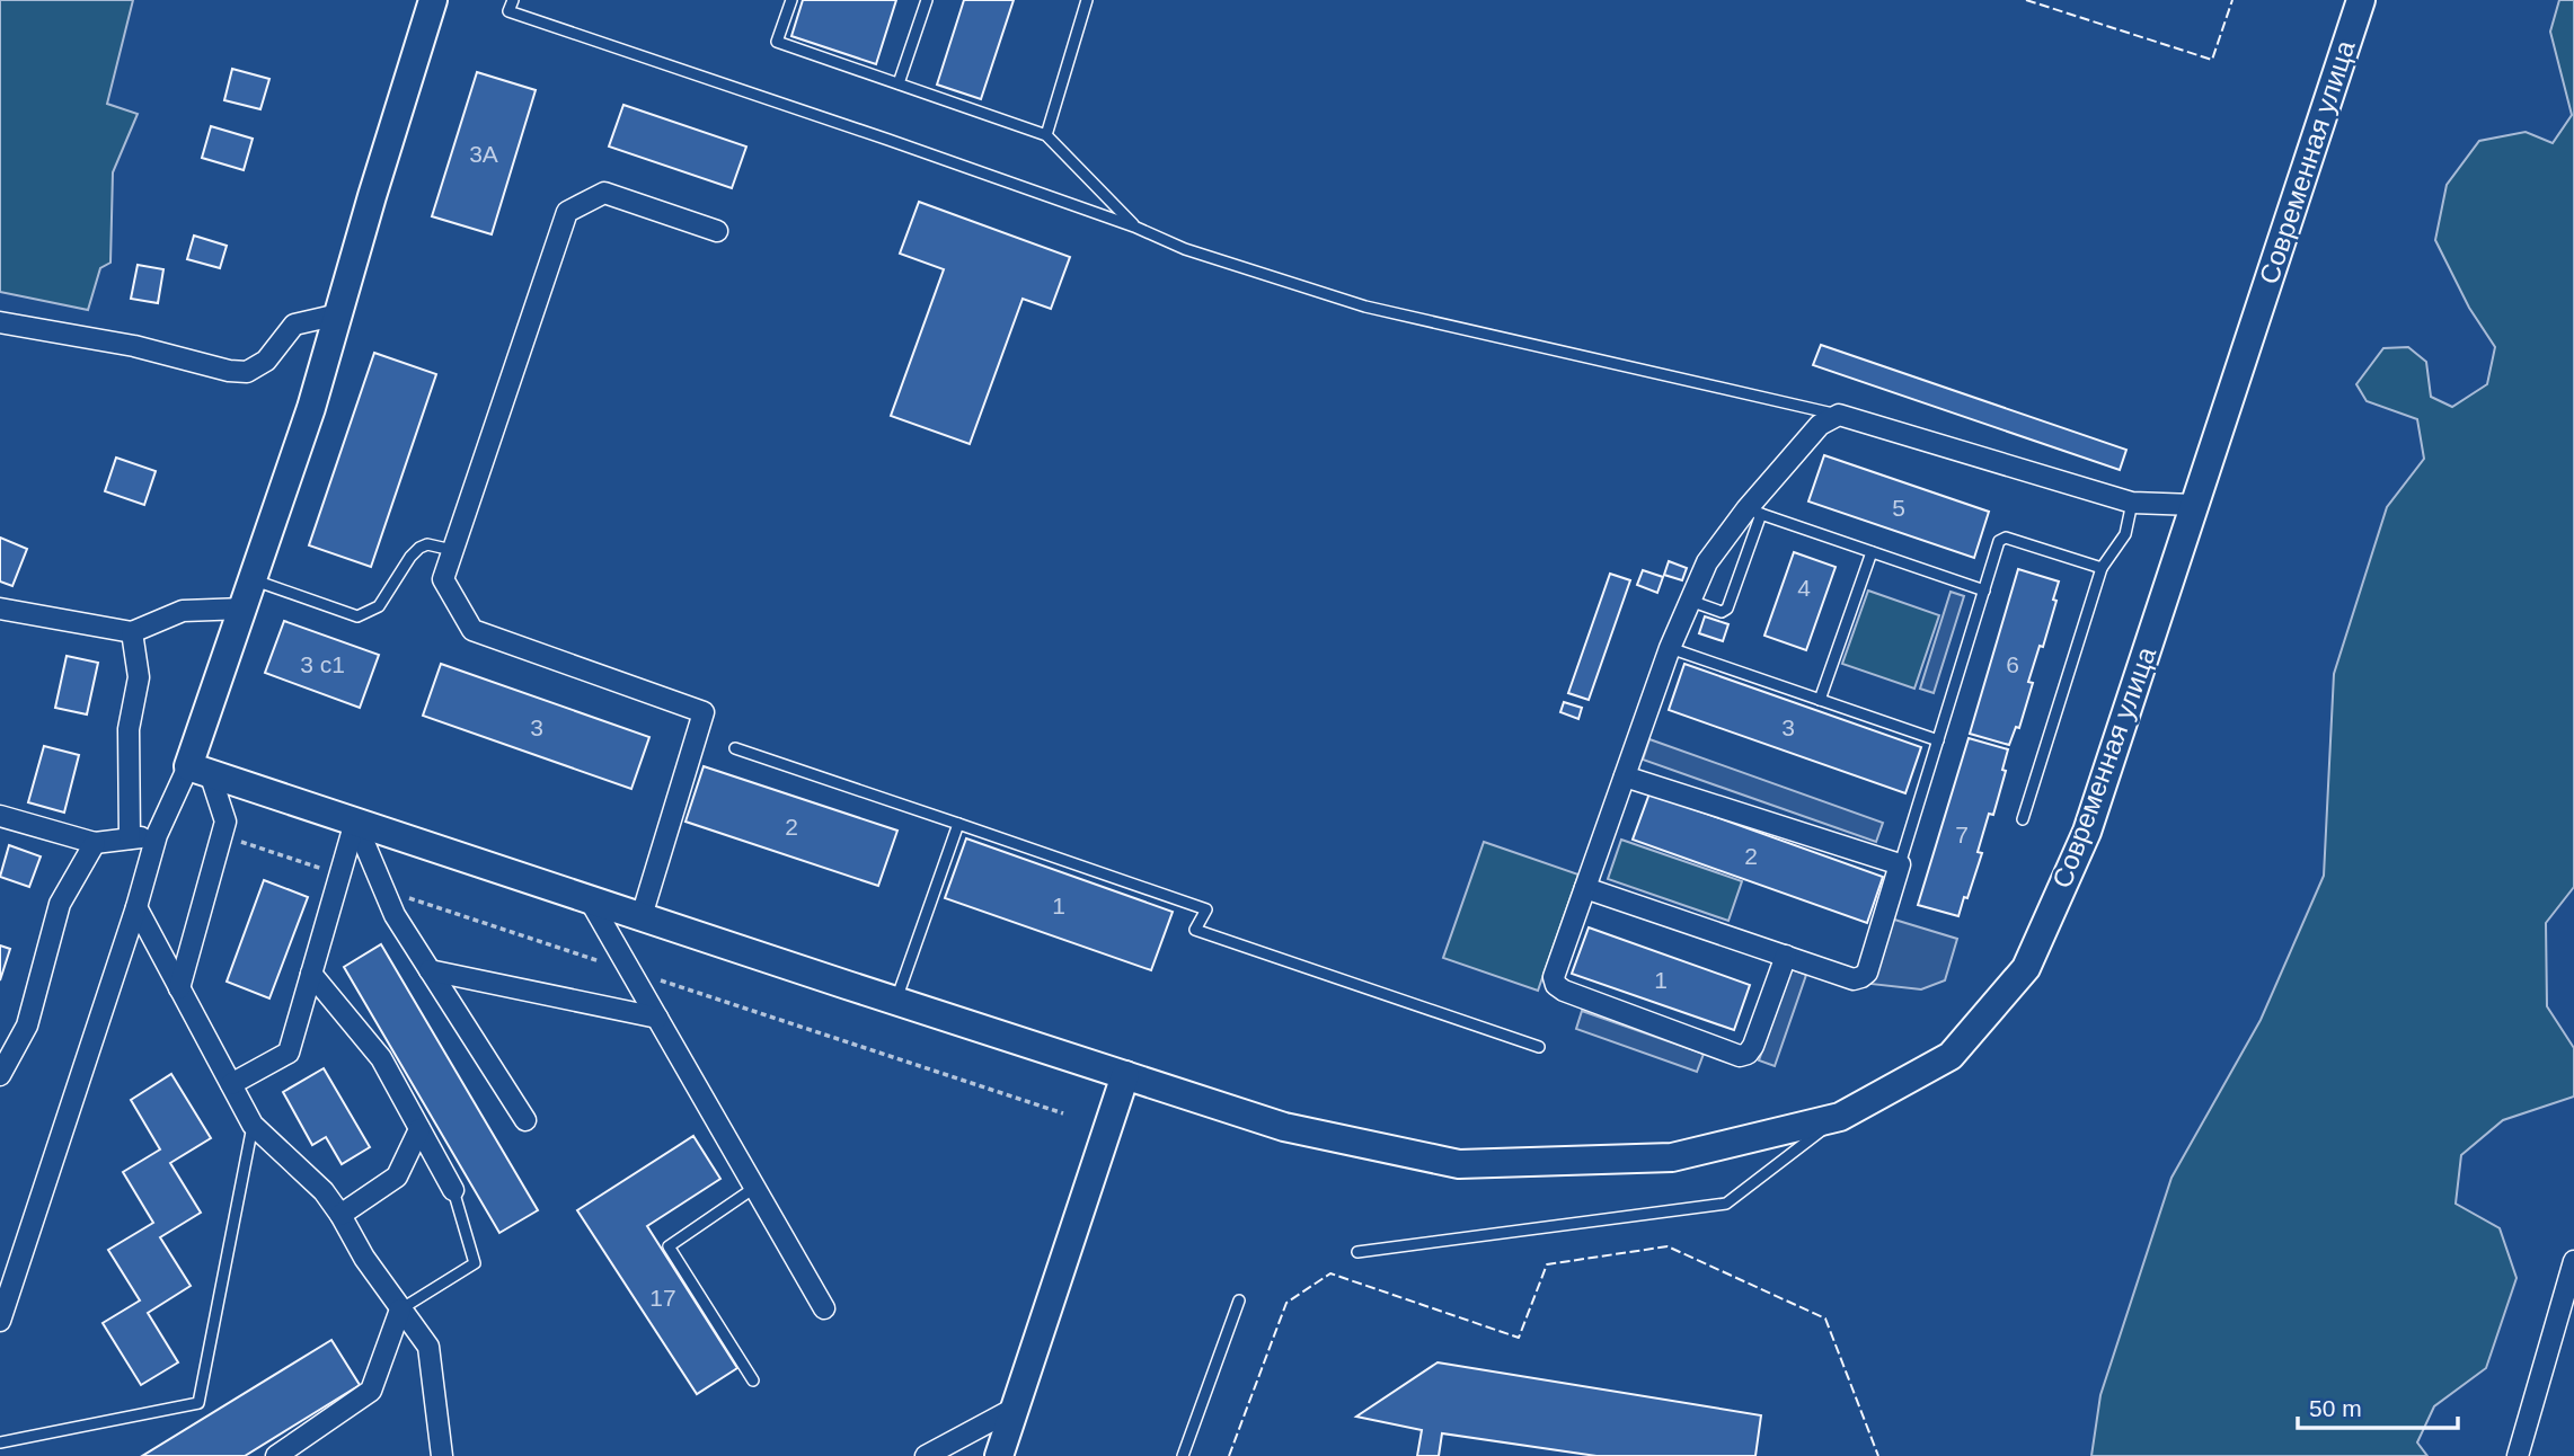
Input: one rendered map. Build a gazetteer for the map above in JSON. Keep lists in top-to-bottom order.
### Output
{
  "streets": {
    "street": ["Современная улица"]
  },
  "house_numbers": [
    "3А",
    "5",
    "4",
    "3 с1",
    "6",
    "3",
    "3",
    "2",
    "7",
    "2",
    "1",
    "1",
    "17"
  ],
  "scale_bar": "50 m"
}
